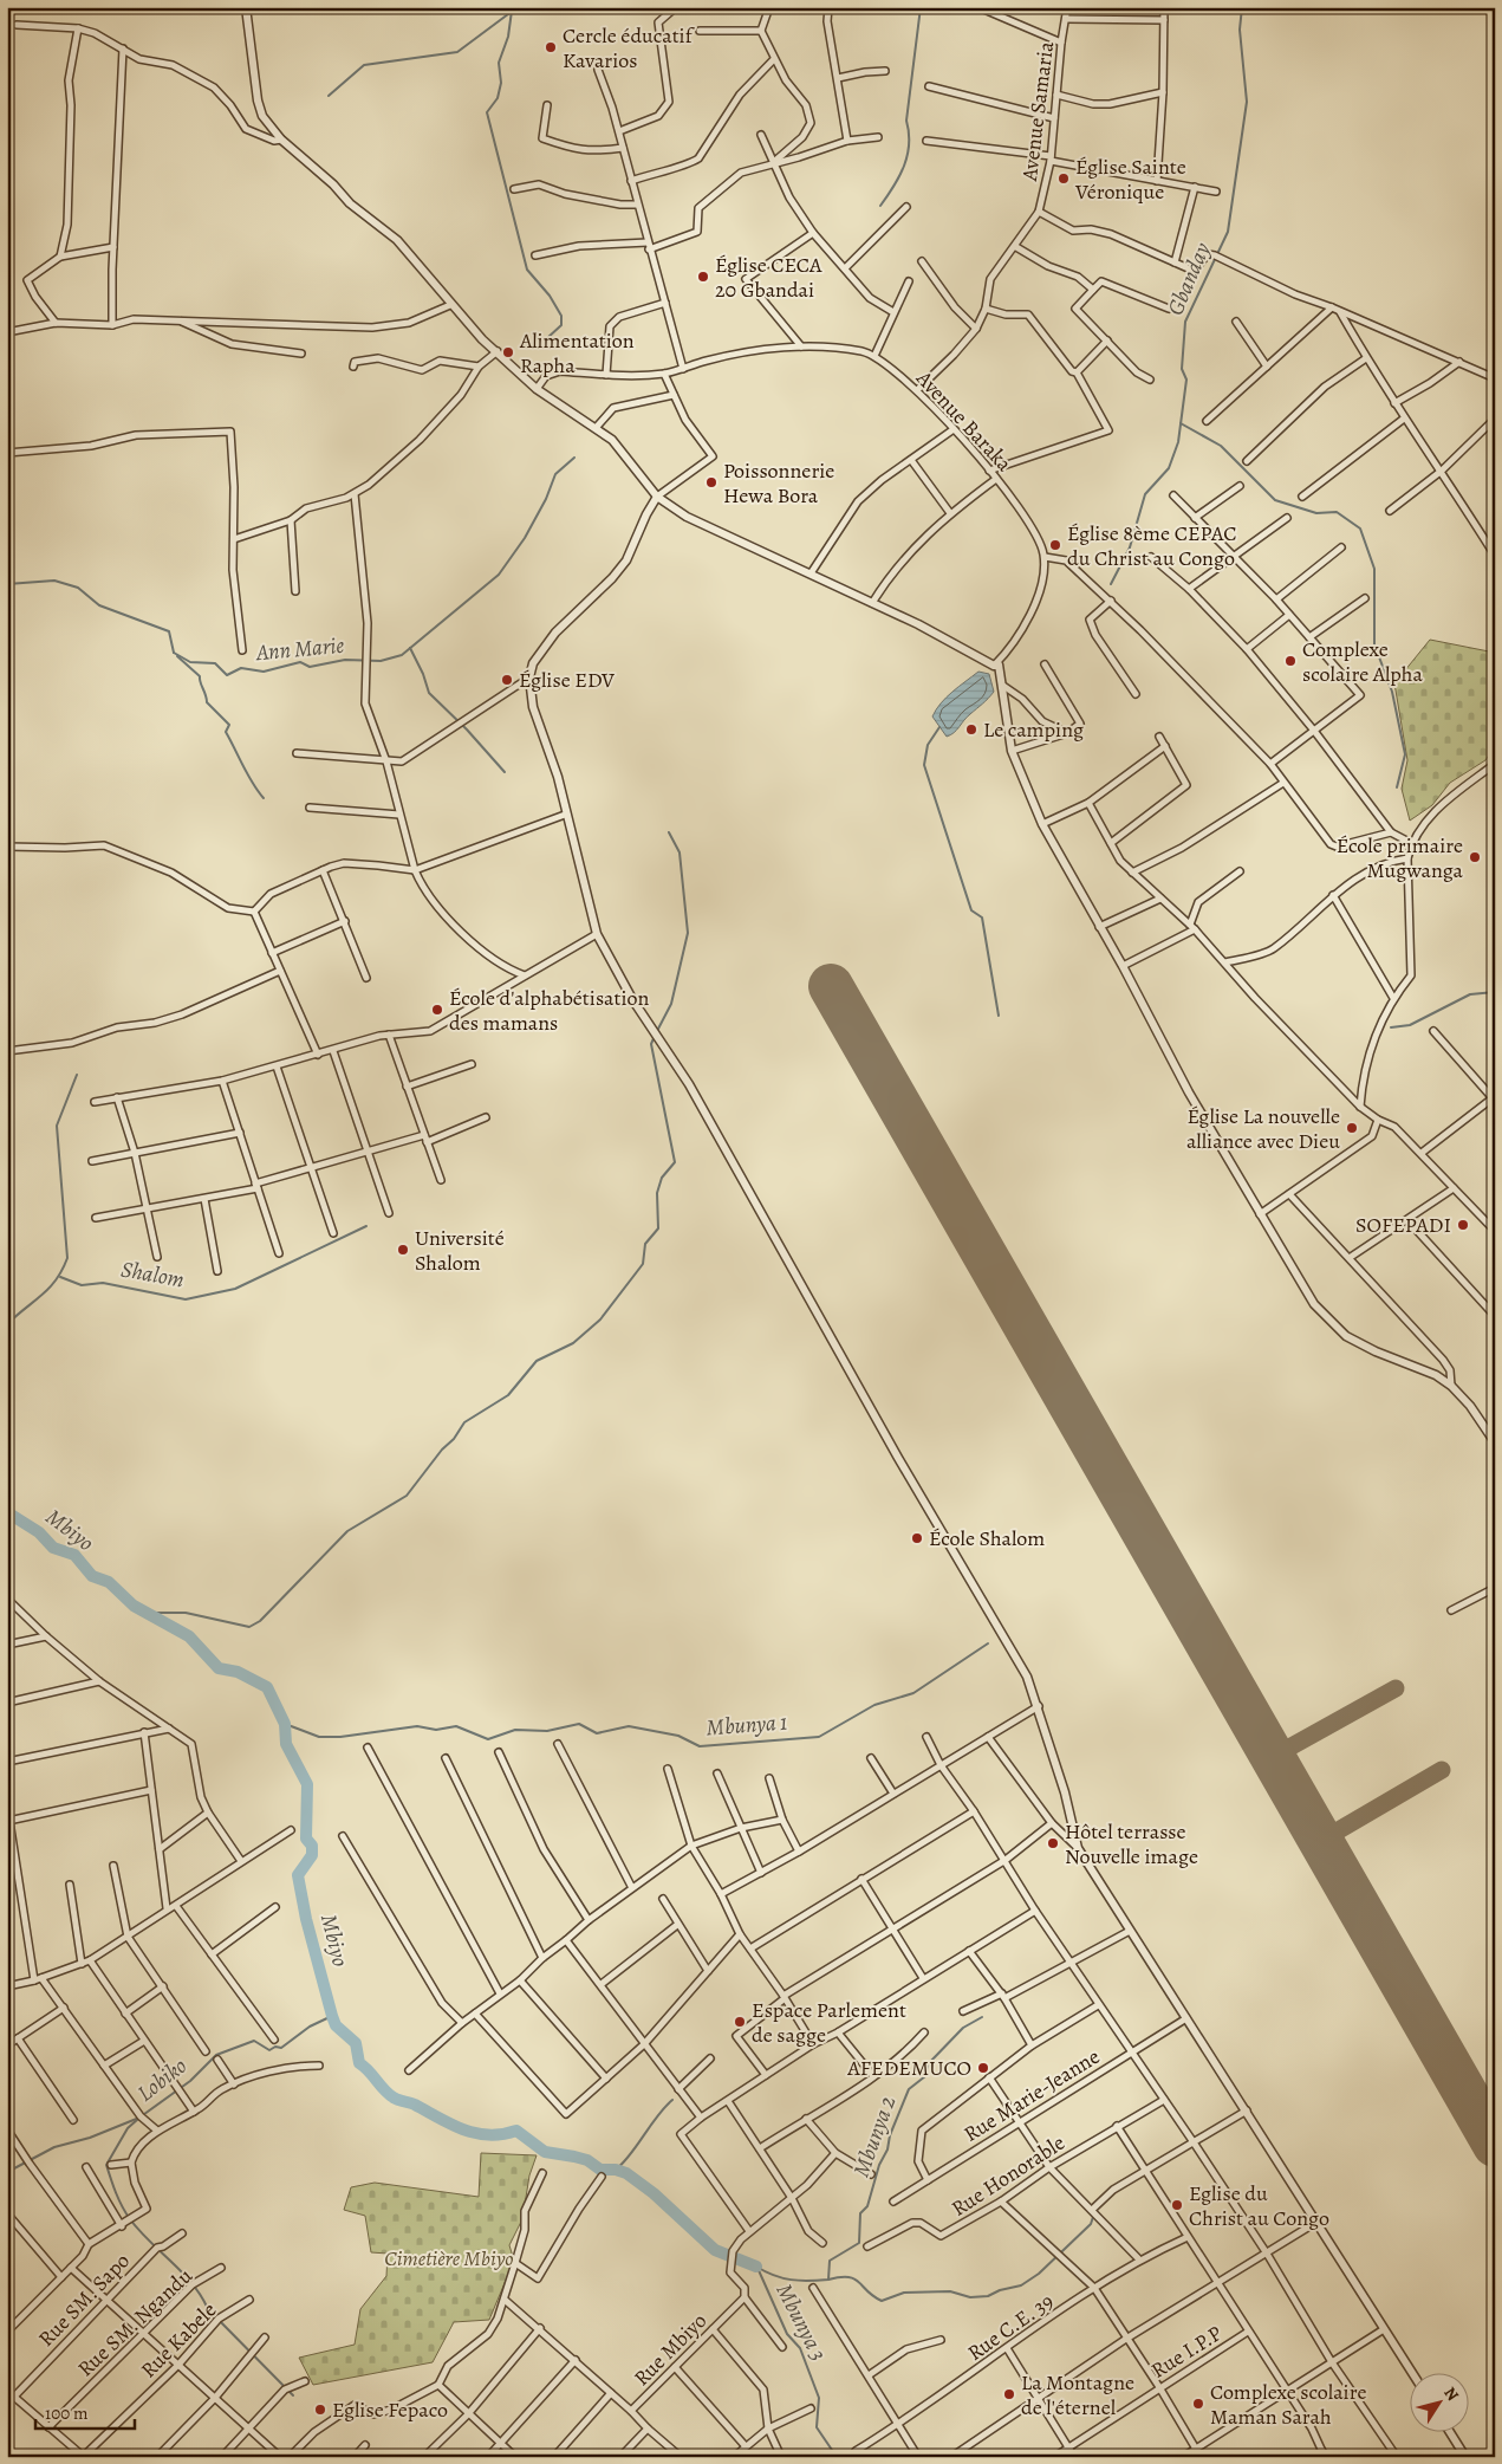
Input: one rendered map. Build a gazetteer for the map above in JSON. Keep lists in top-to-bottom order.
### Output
{
  "streets": {
    "street": [
      "Avenue Samaria",
      "Avenue Baraka",
      "Rue Marie-Jeanne",
      "Rue Honorable",
      "Rue SM. Sapo",
      "Rue SM. Ngandu",
      "Rue C.E. 39",
      "Rue Kabele",
      "Rue Mbiyo",
      "Rue I.P.P"
    ]
  },
  "crossings": [
    ["Avenue Samaria", "Avenue Baraka"]
  ],
  "water": [
    "Gbanday",
    "Ann Marie",
    "Shalom",
    "Mbiyo",
    "Mbunya 1",
    "Lobiko",
    "Mbunya 2",
    "Mbunya 3"
  ],
  "parks": ["Cimetière Mbiyo"],
  "places": [
    "Cercle éducatif Kavarios",
    "Église Sainte Véronique",
    "Église CECA 20 Gbandai",
    "Alimentation Rapha",
    "Poissonnerie Hewa Bora",
    "Église 8ème CEPAC du Christ au Congo",
    "Complexe scolaire Alpha",
    "Église EDV",
    "Le camping",
    "École primaire Mugwanga",
    "École d'alphabétisation des mamans",
    "Église La nouvelle alliance avec Dieu",
    "SOFEPADI",
    "Université Shalom",
    "École Shalom",
    "Hôtel terrasse Nouvelle image",
    "Espace Parlement de sagge",
    "AFEDEMUCO",
    "Eglise du Christ au Congo",
    "La Montagne de l'éternel",
    "Complexe scolaire Maman Sarah",
    "Eglise Fepaco"
  ],
  "scale_bar": "100 m",
  "north": "top right"
}
